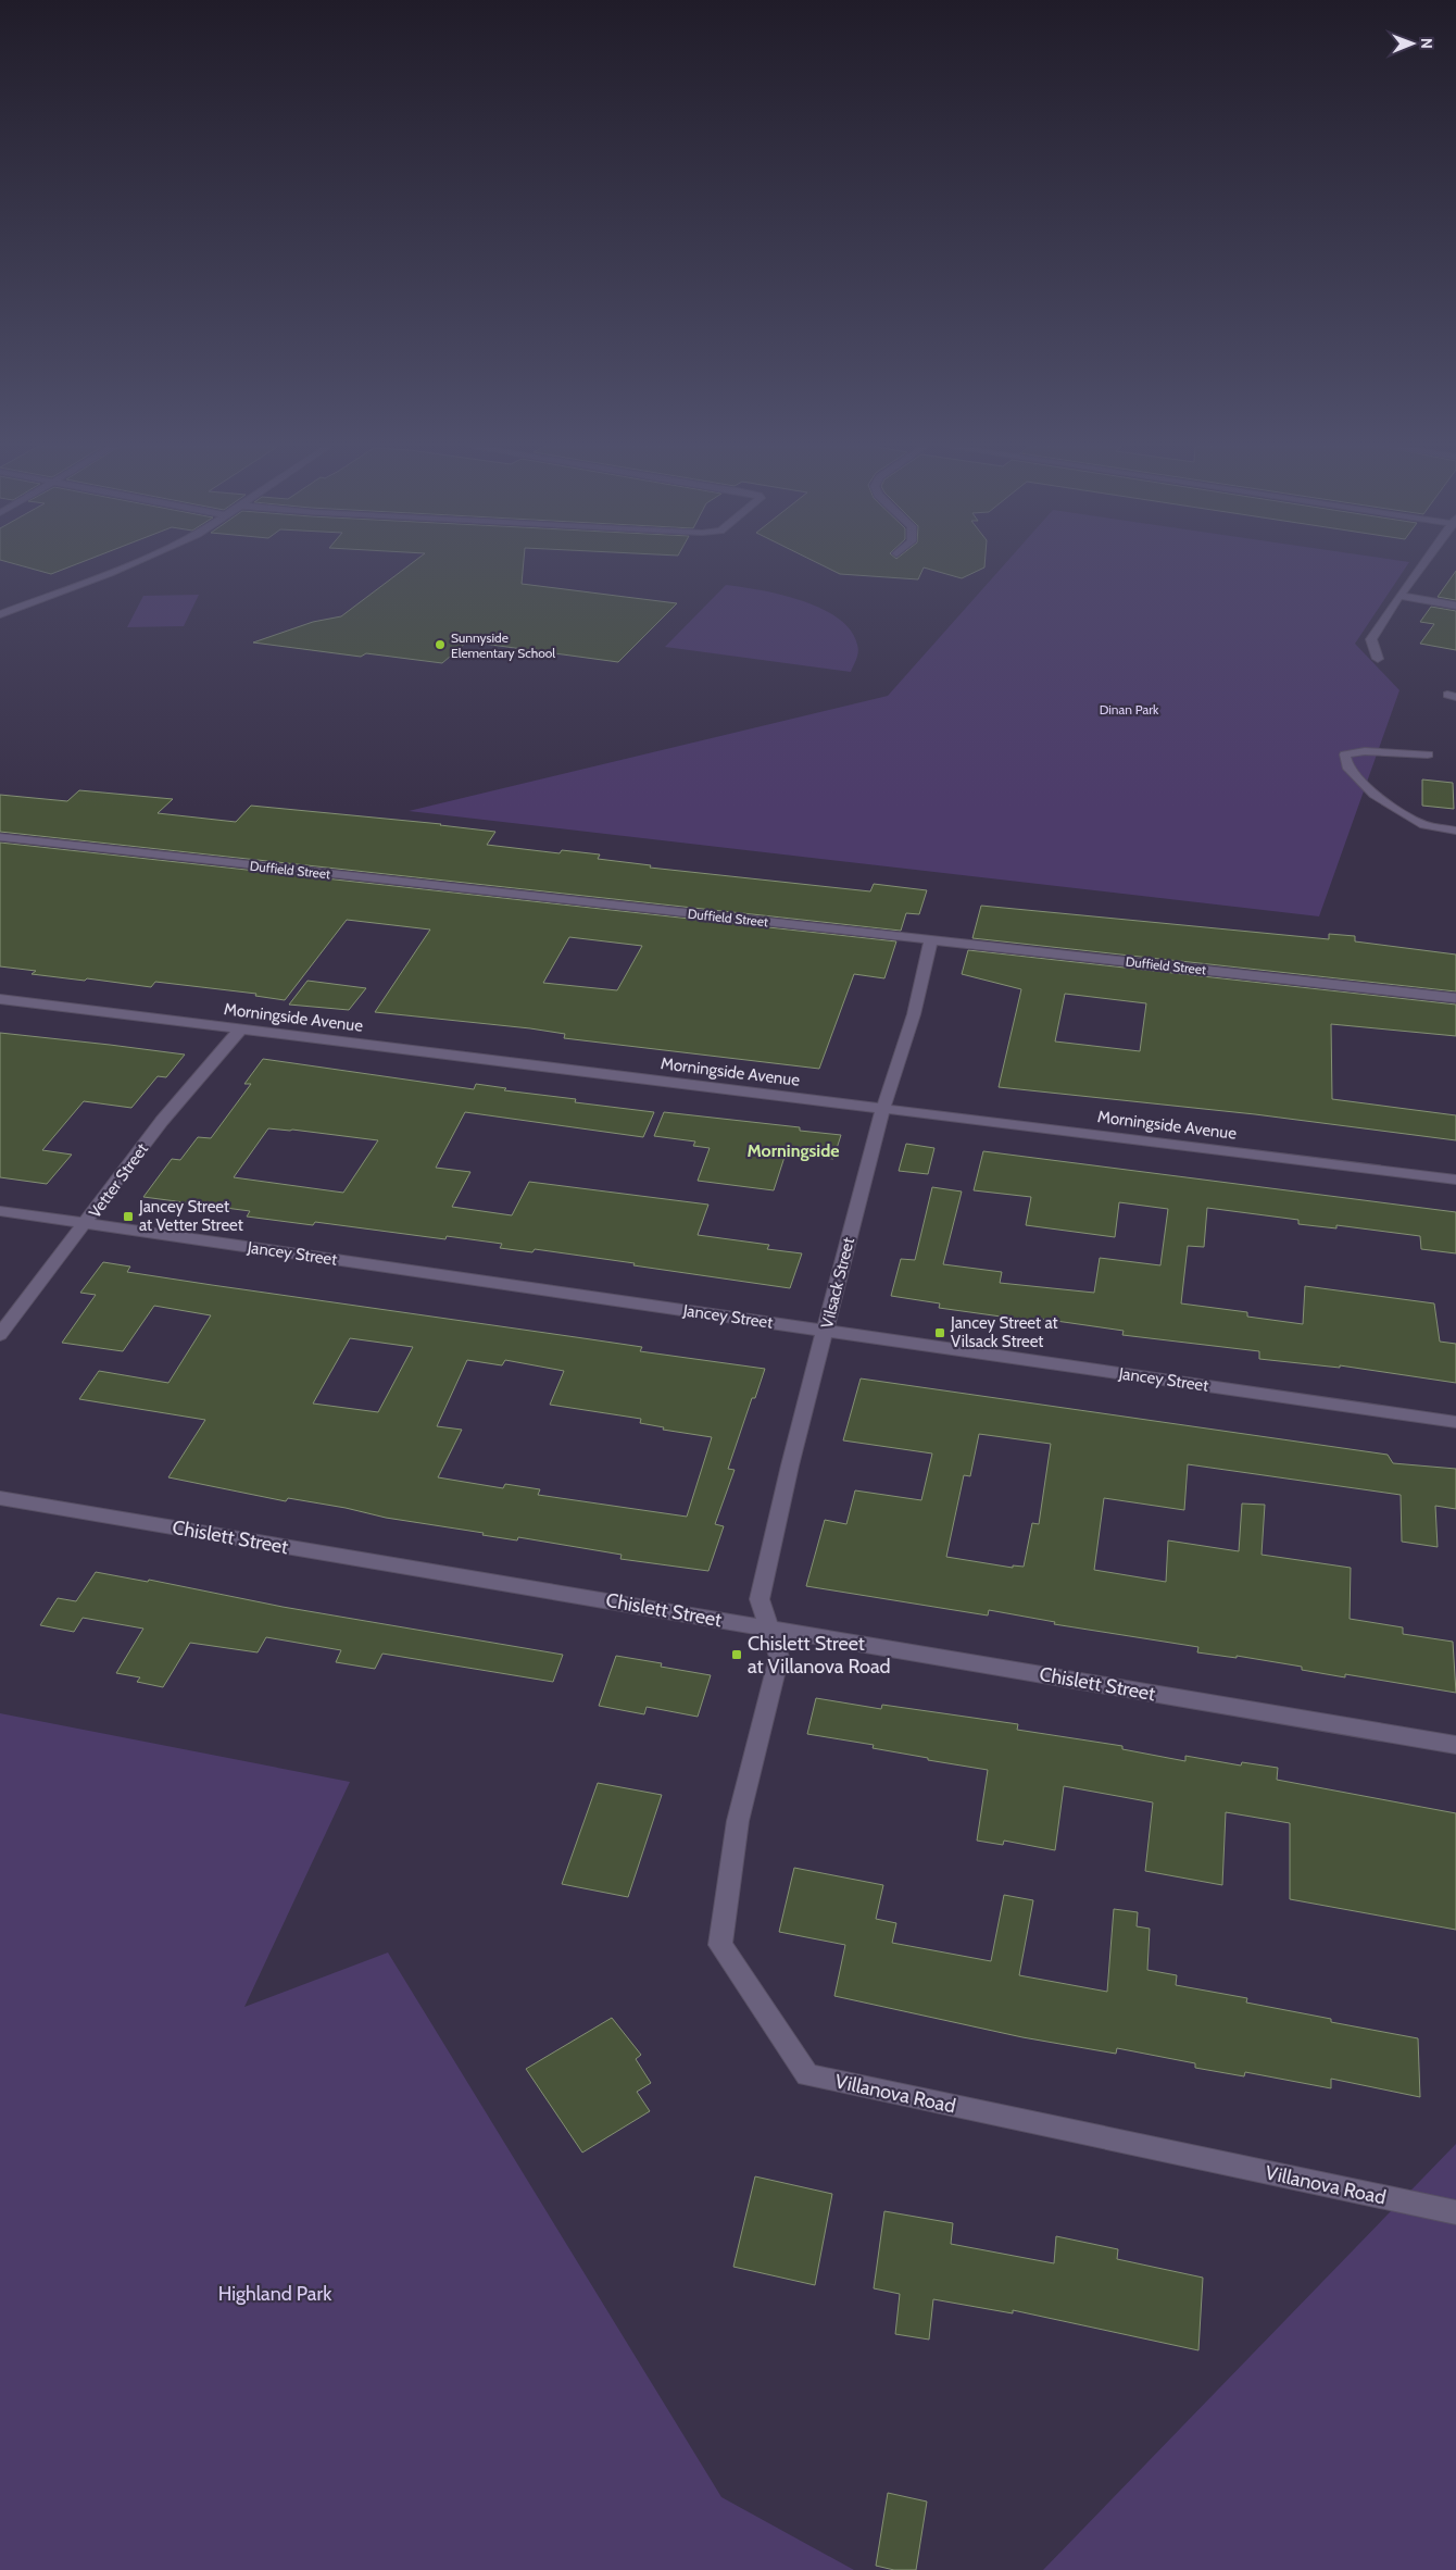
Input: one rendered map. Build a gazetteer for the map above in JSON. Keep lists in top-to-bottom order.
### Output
{
  "streets": {
    "street": [
      "Duffield Street",
      "Morningside Avenue",
      "Vetter Street",
      "Jancey Street",
      "Vilsack Street",
      "Chislett Street",
      "Villanova Road"
    ]
  },
  "crossings": [
    ["Duffield Street", "Vilsack Street"],
    ["Morningside Avenue", "Vetter Street"],
    ["Morningside Avenue", "Vilsack Street"],
    ["Vetter Street", "Jancey Street"],
    ["Jancey Street", "Vilsack Street"],
    ["Vilsack Street", "Chislett Street"],
    ["Vilsack Street", "Villanova Road"],
    ["Chislett Street", "Villanova Road"]
  ],
  "districts": ["Morningside"],
  "parks": ["Dinan Park", "Highland Park"],
  "places": {
    "other": ["Sunnyside Elementary School"],
    "transit": ["Jancey Street at Vetter Street", "Jancey Street at Vilsack Street", "Chislett Street at Villanova Road"]
  },
  "north": "right"
}
